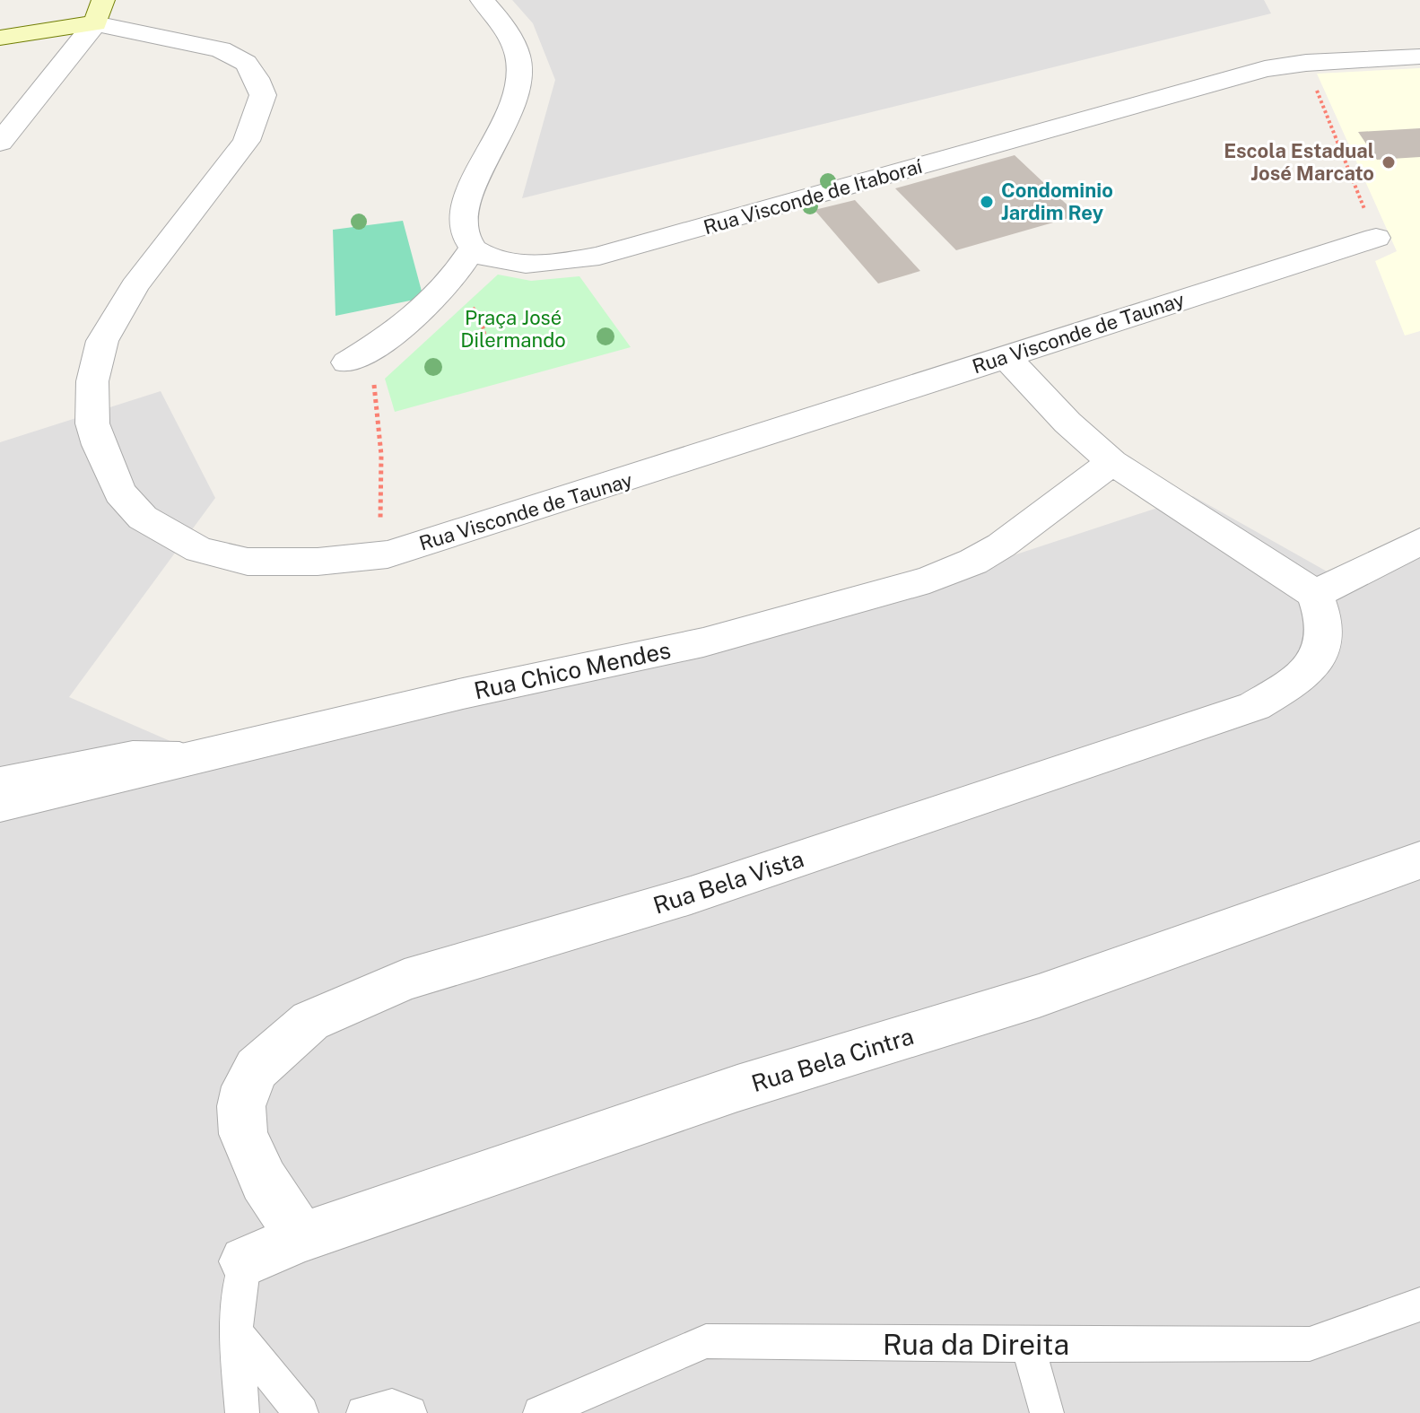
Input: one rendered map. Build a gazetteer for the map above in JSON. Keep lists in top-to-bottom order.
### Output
{
  "streets": {
    "street": [
      "Rua Visconde de Itaboraí",
      "Rua Visconde de Taunay",
      "Rua Chico Mendes",
      "Rua Bela Vista",
      "Rua Bela Cintra"
    ],
    "lane": ["Rua da Direita"]
  },
  "crossings": [
    ["Rua Bela Vista", "Rua Bela Cintra"]
  ],
  "parks": ["Praça José Dilermando"],
  "places": ["Escola Estadual José Marcato", "Condominio Jardim Rey"]
}
